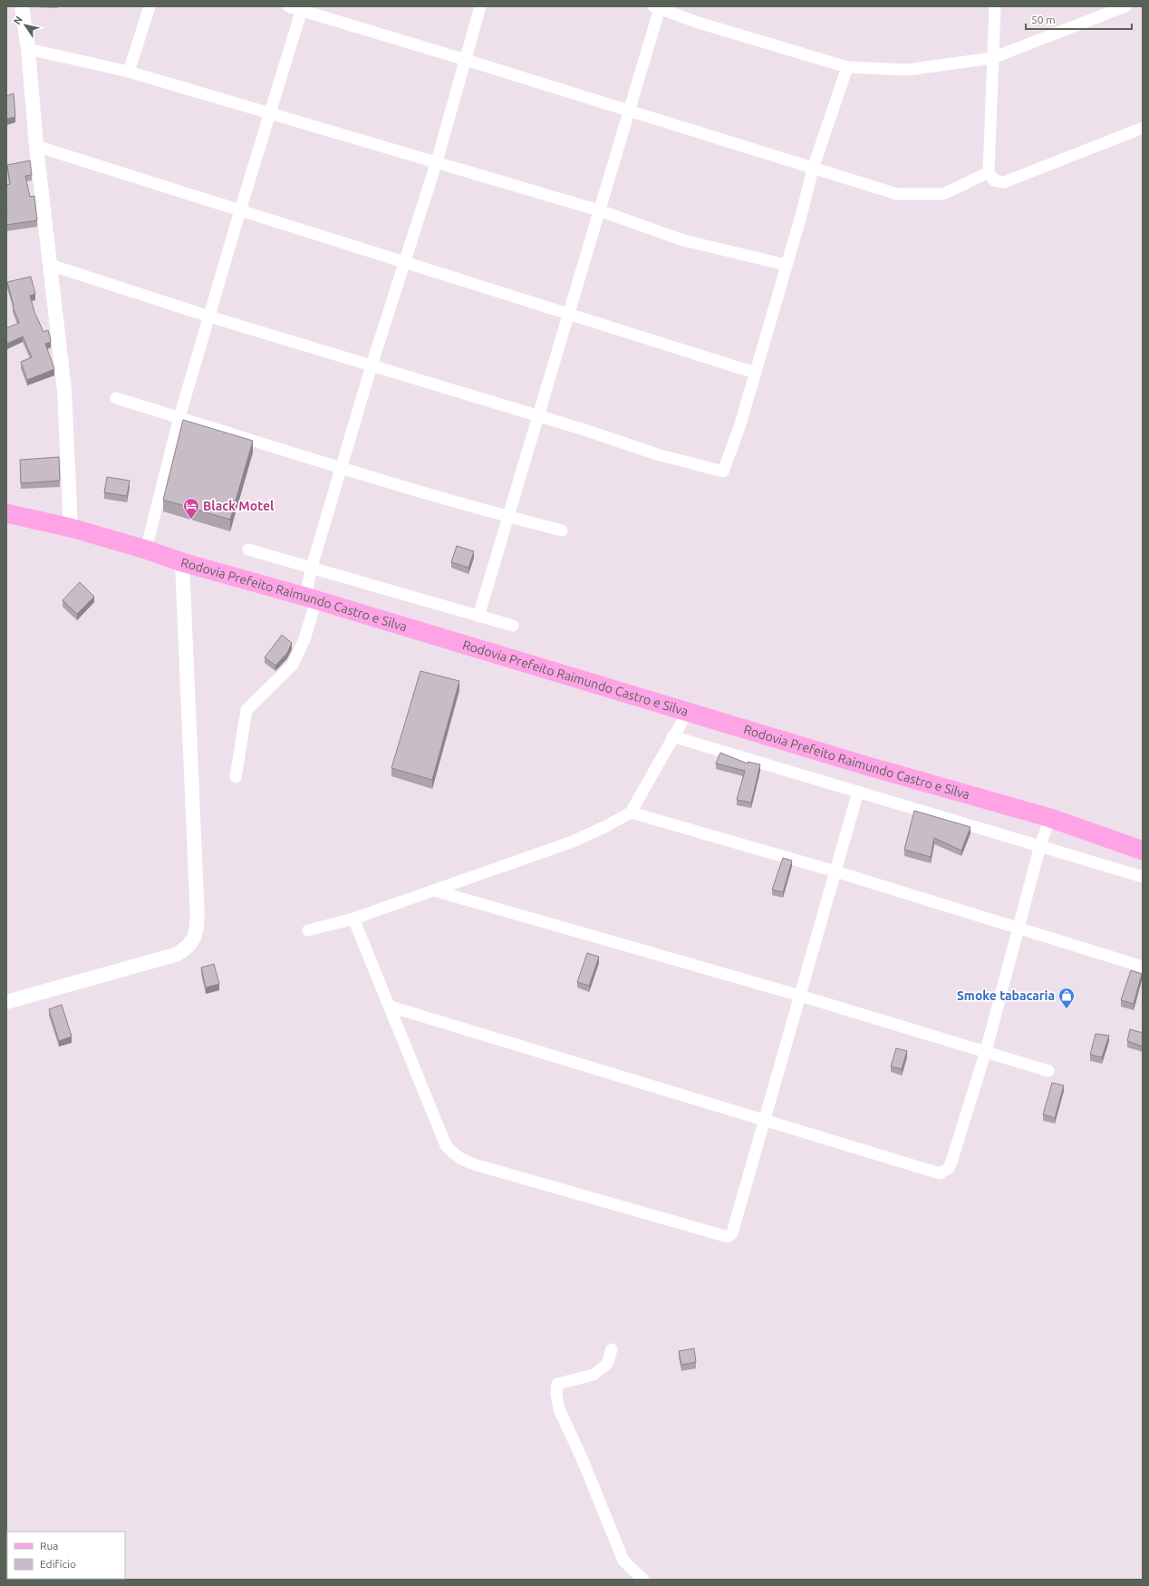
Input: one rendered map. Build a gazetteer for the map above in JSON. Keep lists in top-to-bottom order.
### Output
{
  "streets": {
    "main road": ["Rodovia Prefeito Raimundo Castro e Silva"]
  },
  "places": {
    "hotel": ["Black Motel"],
    "shop": ["Smoke tabacaria"]
  },
  "legend": ["Rua", "Edifício"],
  "scale_bar": "50 m",
  "north": "top left"
}
